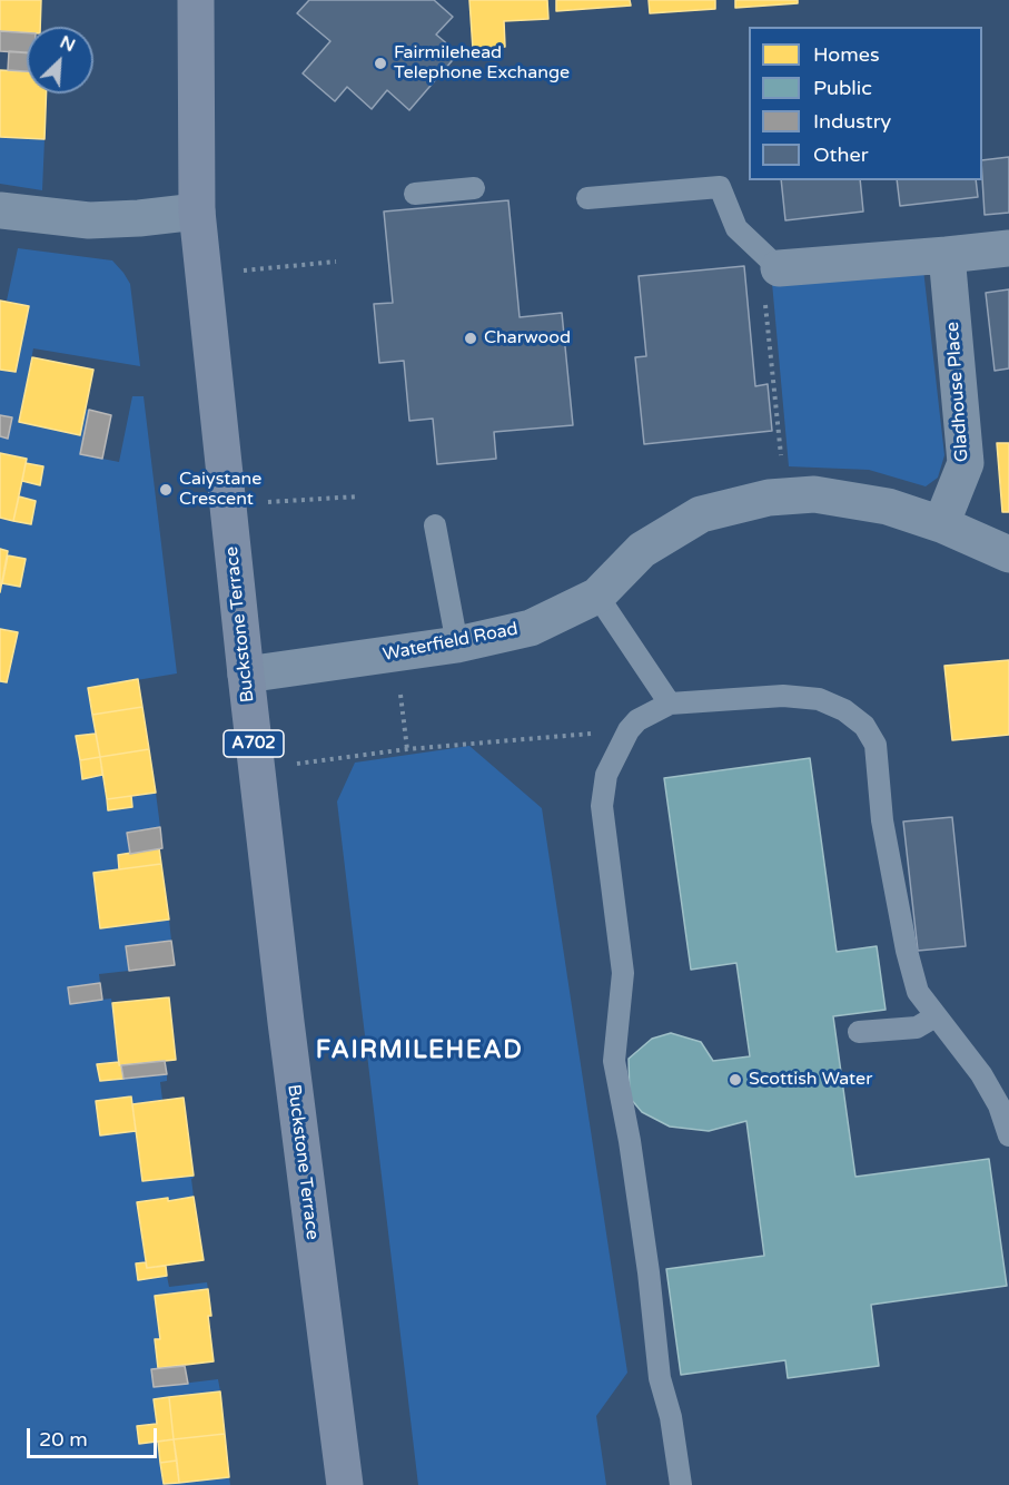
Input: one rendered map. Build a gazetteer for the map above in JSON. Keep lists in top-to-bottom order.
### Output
{
  "streets": {
    "main road": ["Buckstone Terrace", "A702"],
    "street": ["Gladhouse Place", "Waterfield Road"]
  },
  "crossings": [
    ["Gladhouse Place", "Waterfield Road"],
    ["Buckstone Terrace", "Waterfield Road"]
  ],
  "districts": ["FAIRMILEHEAD"],
  "places": [
    "Fairmilehead Telephone Exchange",
    "Charwood",
    "Caiystane Crescent",
    "Scottish Water"
  ],
  "legend": [
    "Homes",
    "Public",
    "Industry",
    "Other"
  ],
  "scale_bar": "20 m",
  "north": "top right"
}
